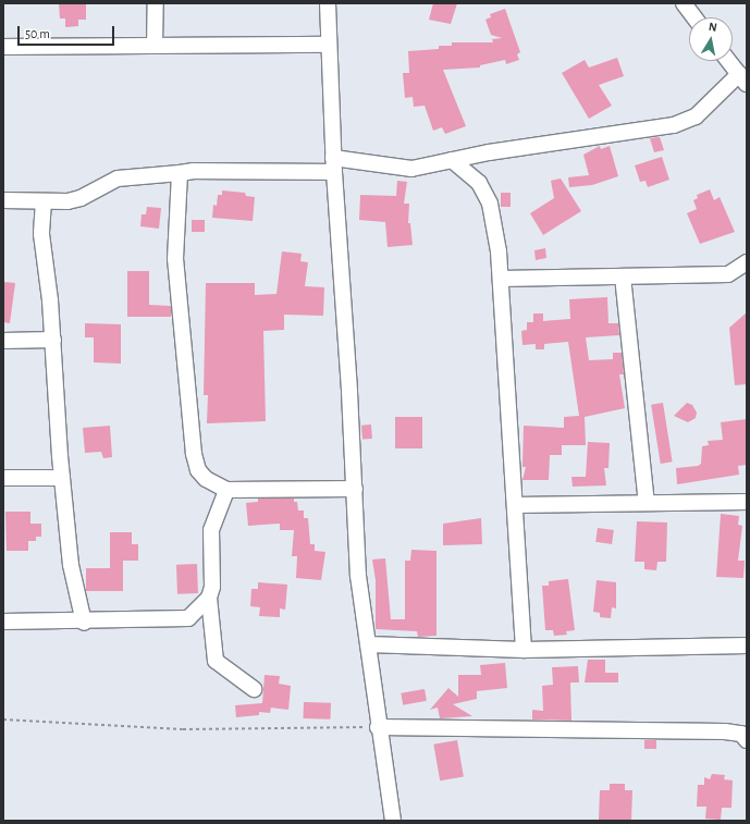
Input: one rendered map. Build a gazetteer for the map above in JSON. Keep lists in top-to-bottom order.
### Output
{
  "scale_bar": "50 m",
  "north": "top"
}
